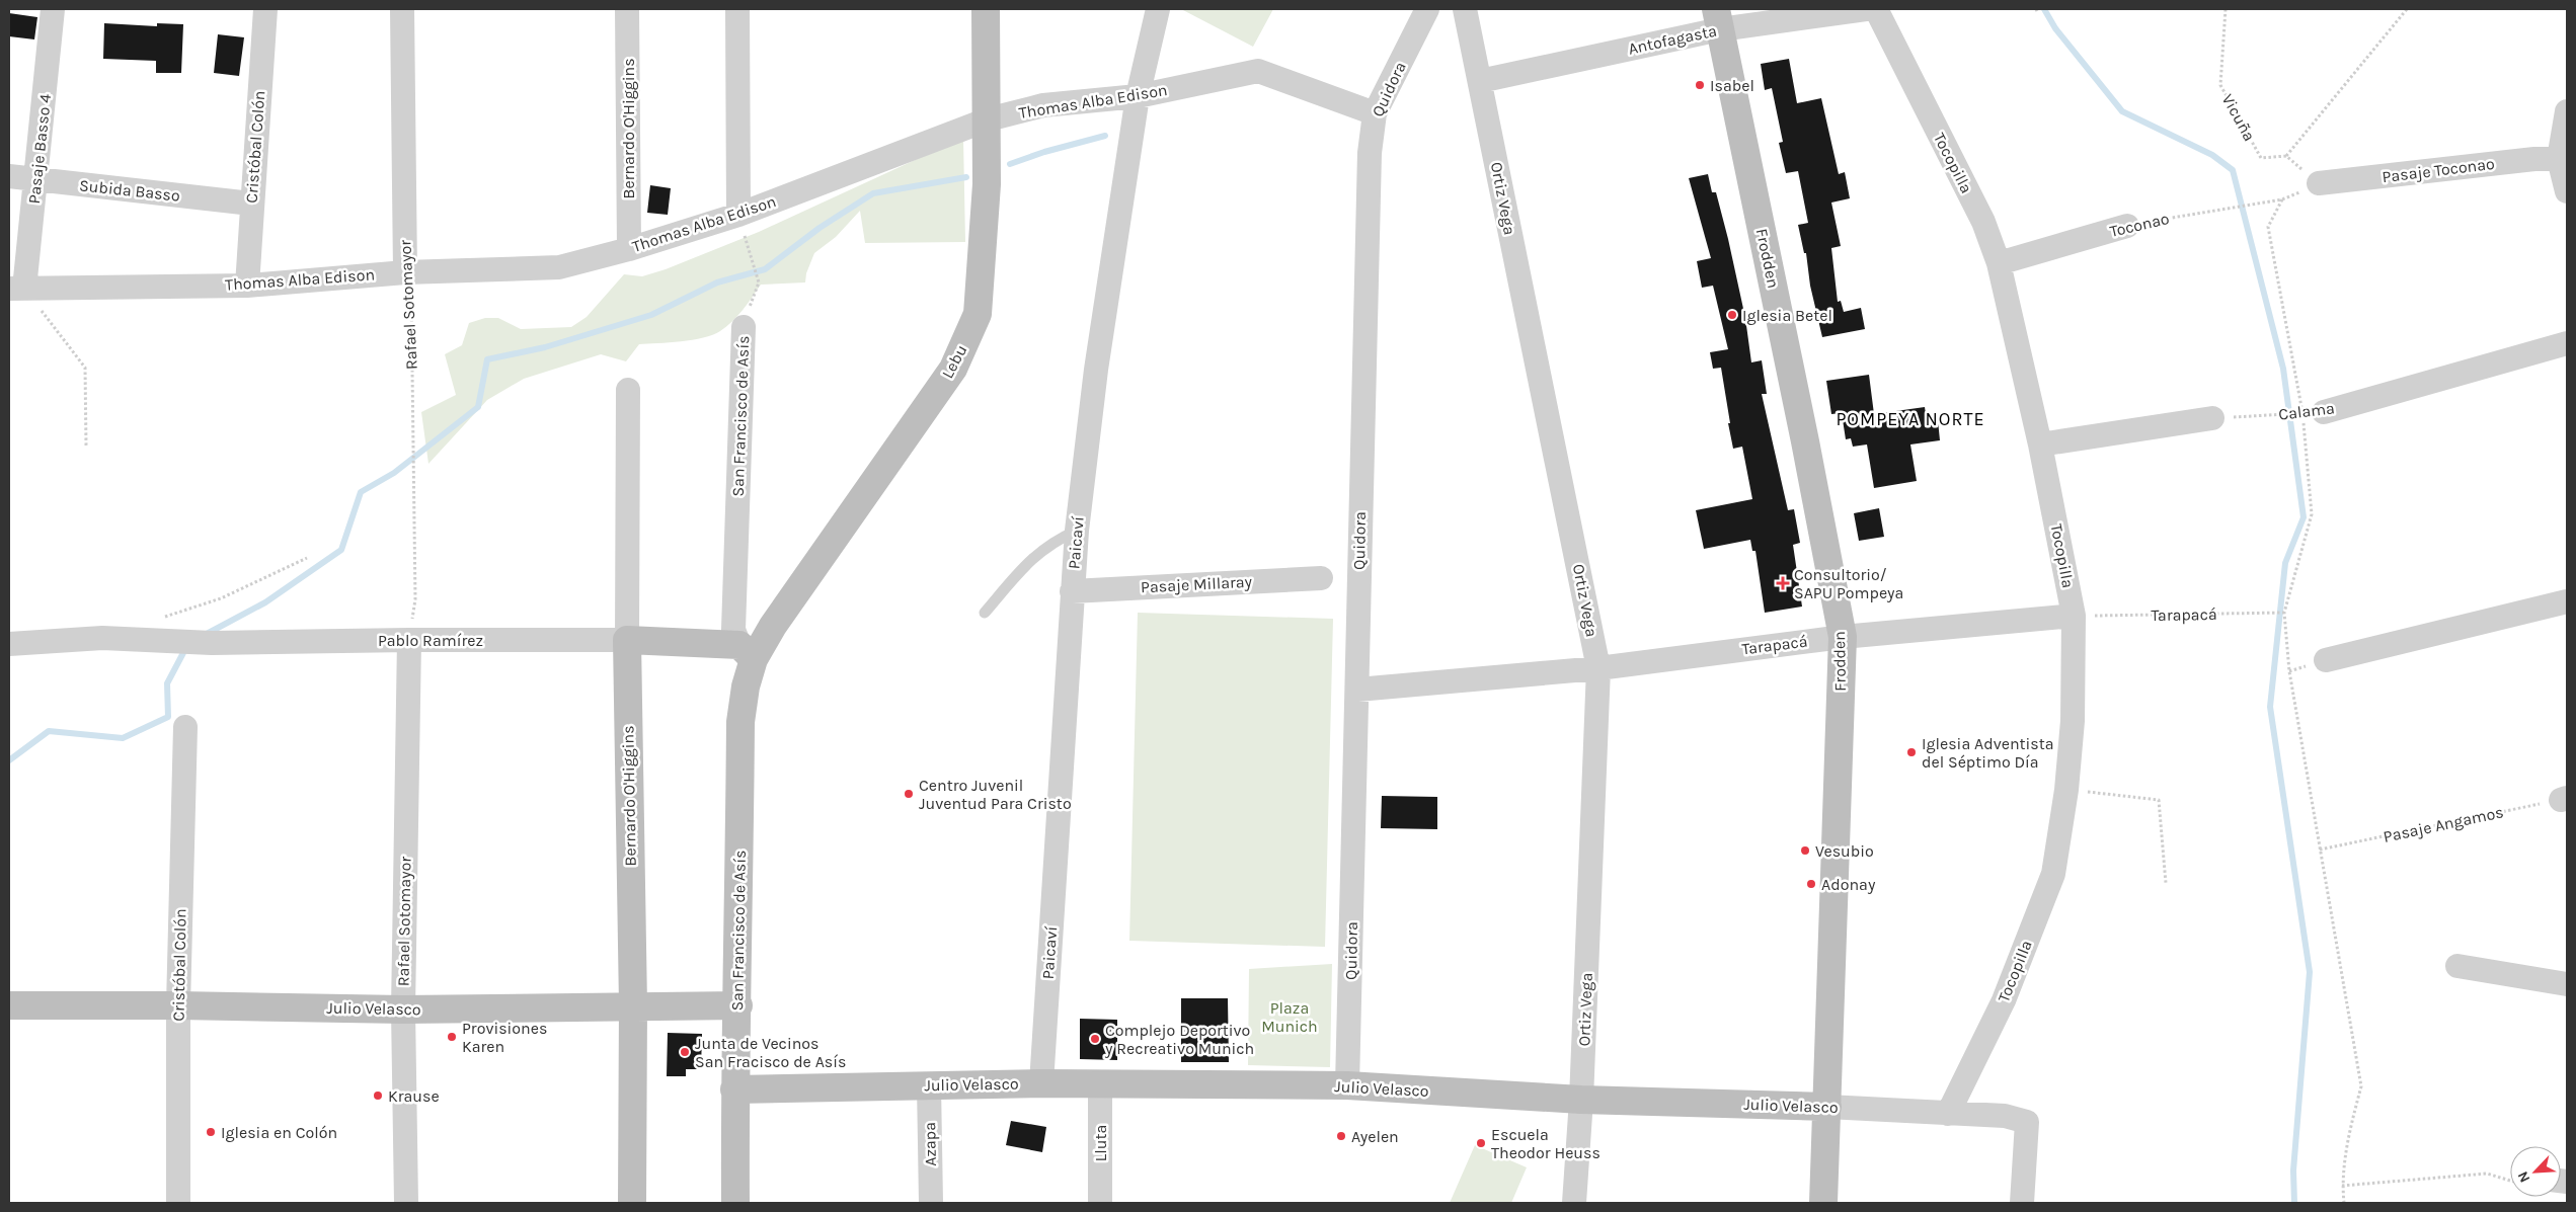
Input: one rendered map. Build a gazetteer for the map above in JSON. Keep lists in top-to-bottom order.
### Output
{
  "streets": {
    "main road": [
      "Bernardo O'Higgins",
      "Frodden",
      "Lebu",
      "San Francisco de Asís",
      "Pablo Ramírez",
      "Julio Velasco"
    ],
    "street": [
      "Antofagasta",
      "Quidora",
      "Thomas Alba Edison",
      "Cristóbal Colón",
      "Pasaje Basso 4",
      "Tocopilla",
      "Pasaje Toconao",
      "Subida Basso",
      "Ortiz Vega",
      "Toconao",
      "Rafael Sotomayor",
      "Calama",
      "Paicaví",
      "Pasaje Millaray",
      "Tarapacá",
      "Lluta",
      "Azapa"
    ],
    "path": ["Vicuña", "Pasaje Angamos"]
  },
  "crossings": [
    ["Antofagasta", "Ortiz Vega"],
    ["Antofagasta", "Frodden"],
    ["Quidora", "Thomas Alba Edison"],
    ["Quidora", "Tarapacá"],
    ["Quidora", "Julio Velasco"],
    ["Thomas Alba Edison", "Bernardo O'Higgins"],
    ["Thomas Alba Edison", "Cristóbal Colón"],
    ["Thomas Alba Edison", "Pasaje Basso 4"],
    ["Thomas Alba Edison", "Rafael Sotomayor"],
    ["Thomas Alba Edison", "Lebu"],
    ["Thomas Alba Edison", "San Francisco de Asís"],
    ["Thomas Alba Edison", "Paicaví"],
    ["Bernardo O'Higgins", "Pablo Ramírez"],
    ["Bernardo O'Higgins", "Julio Velasco"],
    ["Cristóbal Colón", "Subida Basso"],
    ["Cristóbal Colón", "Julio Velasco"],
    ["Pasaje Basso 4", "Subida Basso"],
    ["Tocopilla", "Toconao"],
    ["Tocopilla", "Tarapacá"],
    ["Tocopilla", "Julio Velasco"],
    ["Ortiz Vega", "Tarapacá"],
    ["Ortiz Vega", "Julio Velasco"],
    ["Toconao", "Calama"],
    ["Frodden", "Tarapacá"],
    ["Frodden", "Julio Velasco"],
    ["Rafael Sotomayor", "Pablo Ramírez"],
    ["Rafael Sotomayor", "Julio Velasco"],
    ["Lebu", "San Francisco de Asís"],
    ["Lebu", "Pablo Ramírez"],
    ["San Francisco de Asís", "Pablo Ramírez"],
    ["San Francisco de Asís", "Julio Velasco"],
    ["Paicaví", "Pasaje Millaray"],
    ["Paicaví", "Julio Velasco"],
    ["Julio Velasco", "Lluta"],
    ["Julio Velasco", "Azapa"]
  ],
  "districts": ["POMPEYA NORTE"],
  "parks": ["Plaza Munich"],
  "places": {
    "other": [
      "Isabel",
      "Iglesia Betel",
      "Iglesia Adventista del Séptimo Día",
      "Centro Juvenil Juventud Para Cristo",
      "Vesubio",
      "Adonay",
      "Provisiones Karen",
      "Complejo Deportivo y Recreativo Munich",
      "Junta de Vecinos San Fracisco de Asís",
      "Krause",
      "Iglesia en Colón",
      "Ayelen",
      "Escuela Theodor Heuss"
    ],
    "health": ["Consultorio/ SAPU Pompeya"]
  },
  "north": "bottom left"
}
